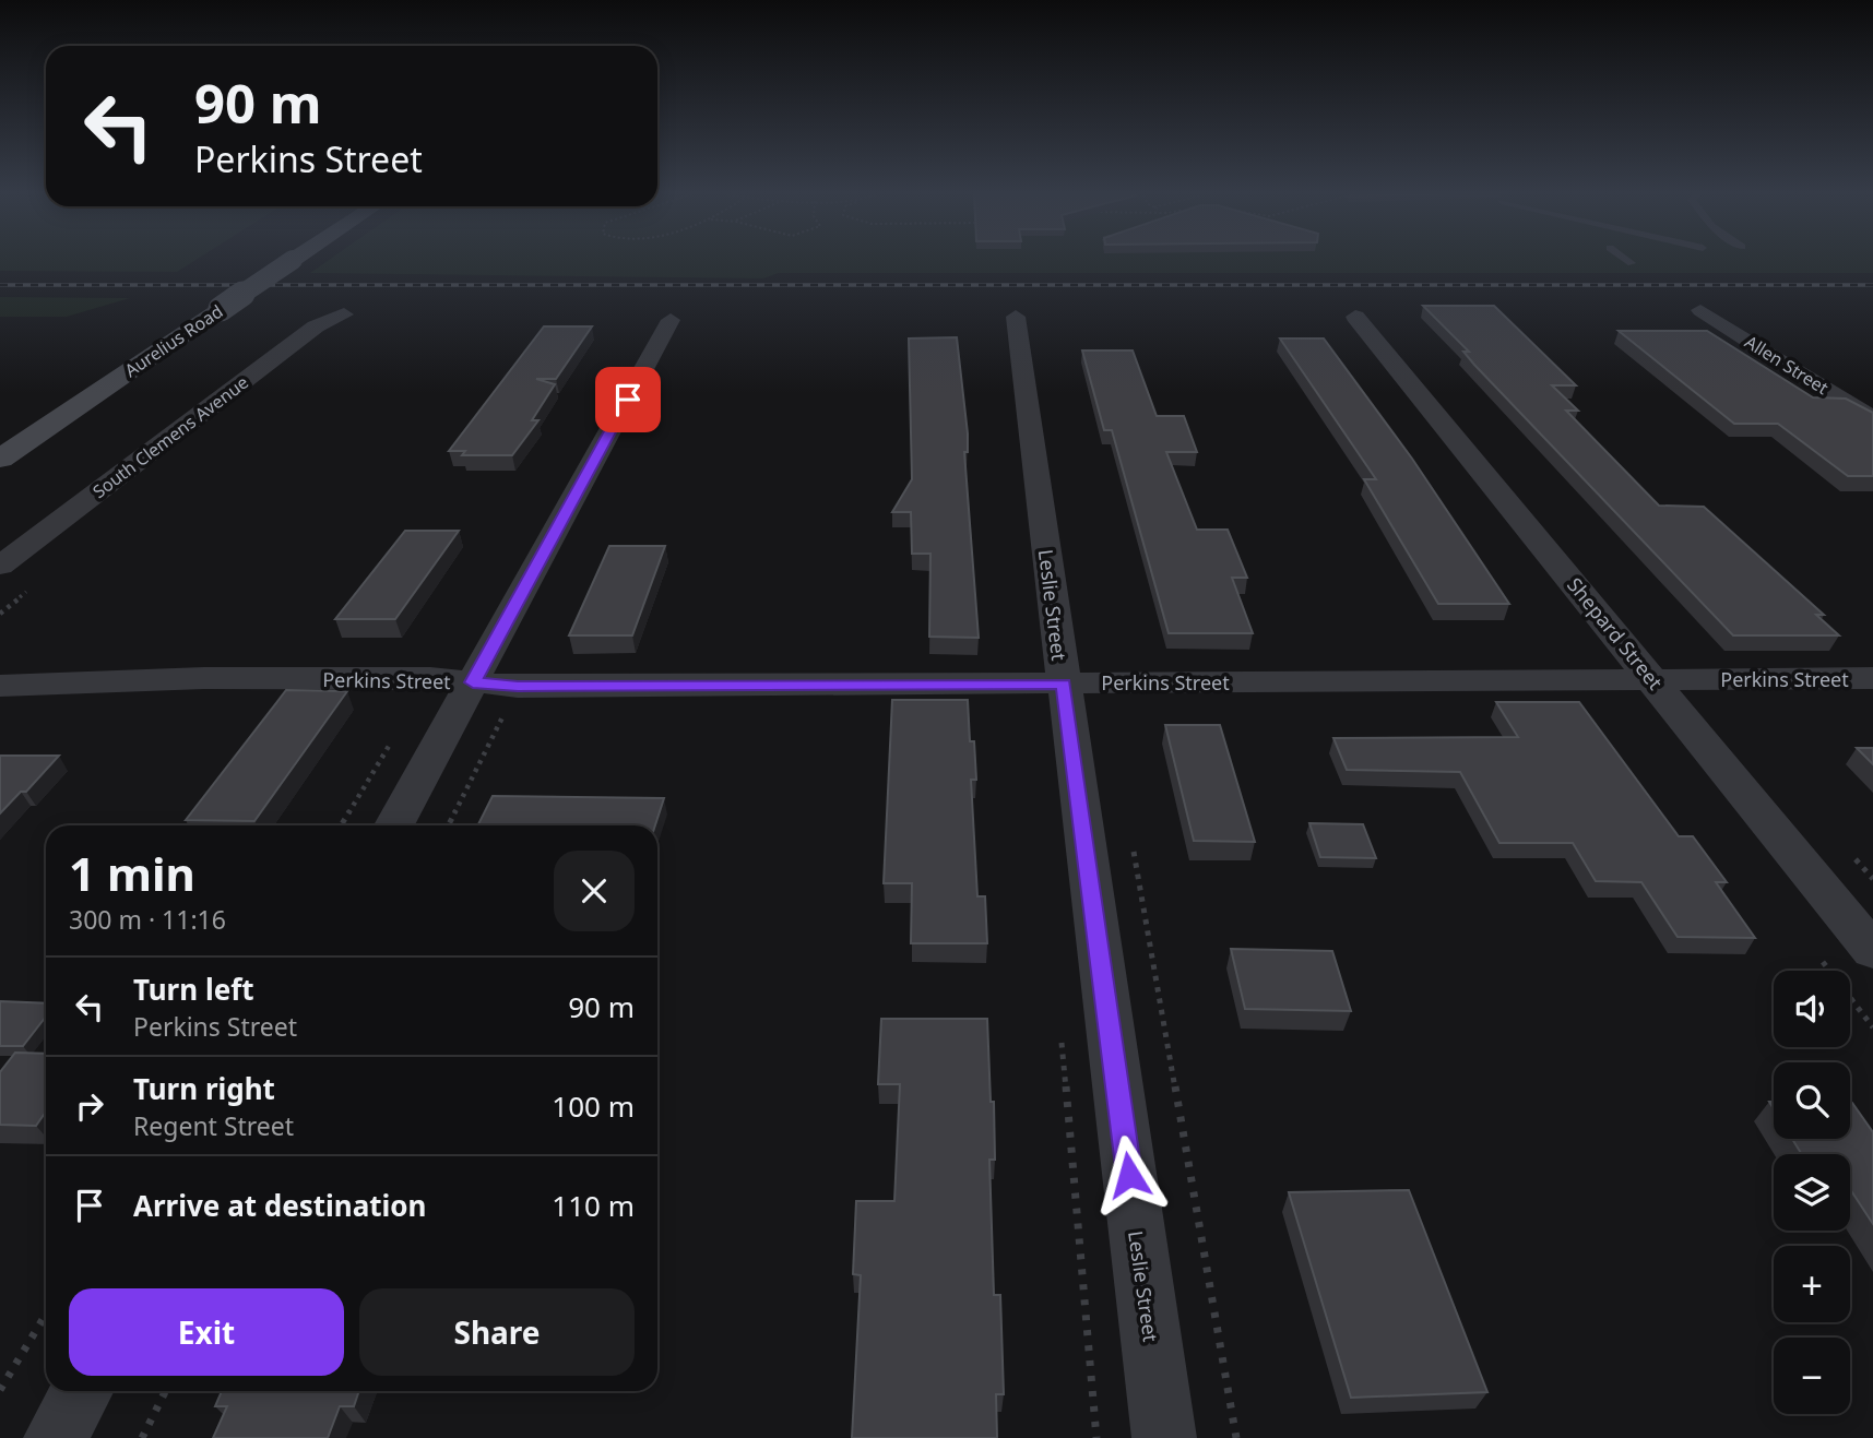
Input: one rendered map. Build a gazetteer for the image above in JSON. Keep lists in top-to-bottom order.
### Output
{
  "streets": {
    "street": [
      "Aurelius Road",
      "Allen Street",
      "South Clemens Avenue",
      "Leslie Street",
      "Shepard Street",
      "Perkins Street"
    ]
  },
  "crossings": [
    ["Leslie Street", "Perkins Street"],
    ["Shepard Street", "Perkins Street"]
  ],
  "page": {
    "turn": ["90 m", "Perkins Street"],
    "heading": ["1 min", "300 m · 11:16"],
    "list": [
      {
        "name": "Turn left",
        "note": "Perkins Street",
        "value": "90 m"
      },
      {
        "name": "Turn right",
        "note": "Regent Street",
        "value": "100 m"
      },
      {
        "name": "Arrive at destination",
        "value": "110 m"
      }
    ],
    "map_buttons": ["+", "−"],
    "buttons": ["Exit", "Share"]
  }
}
